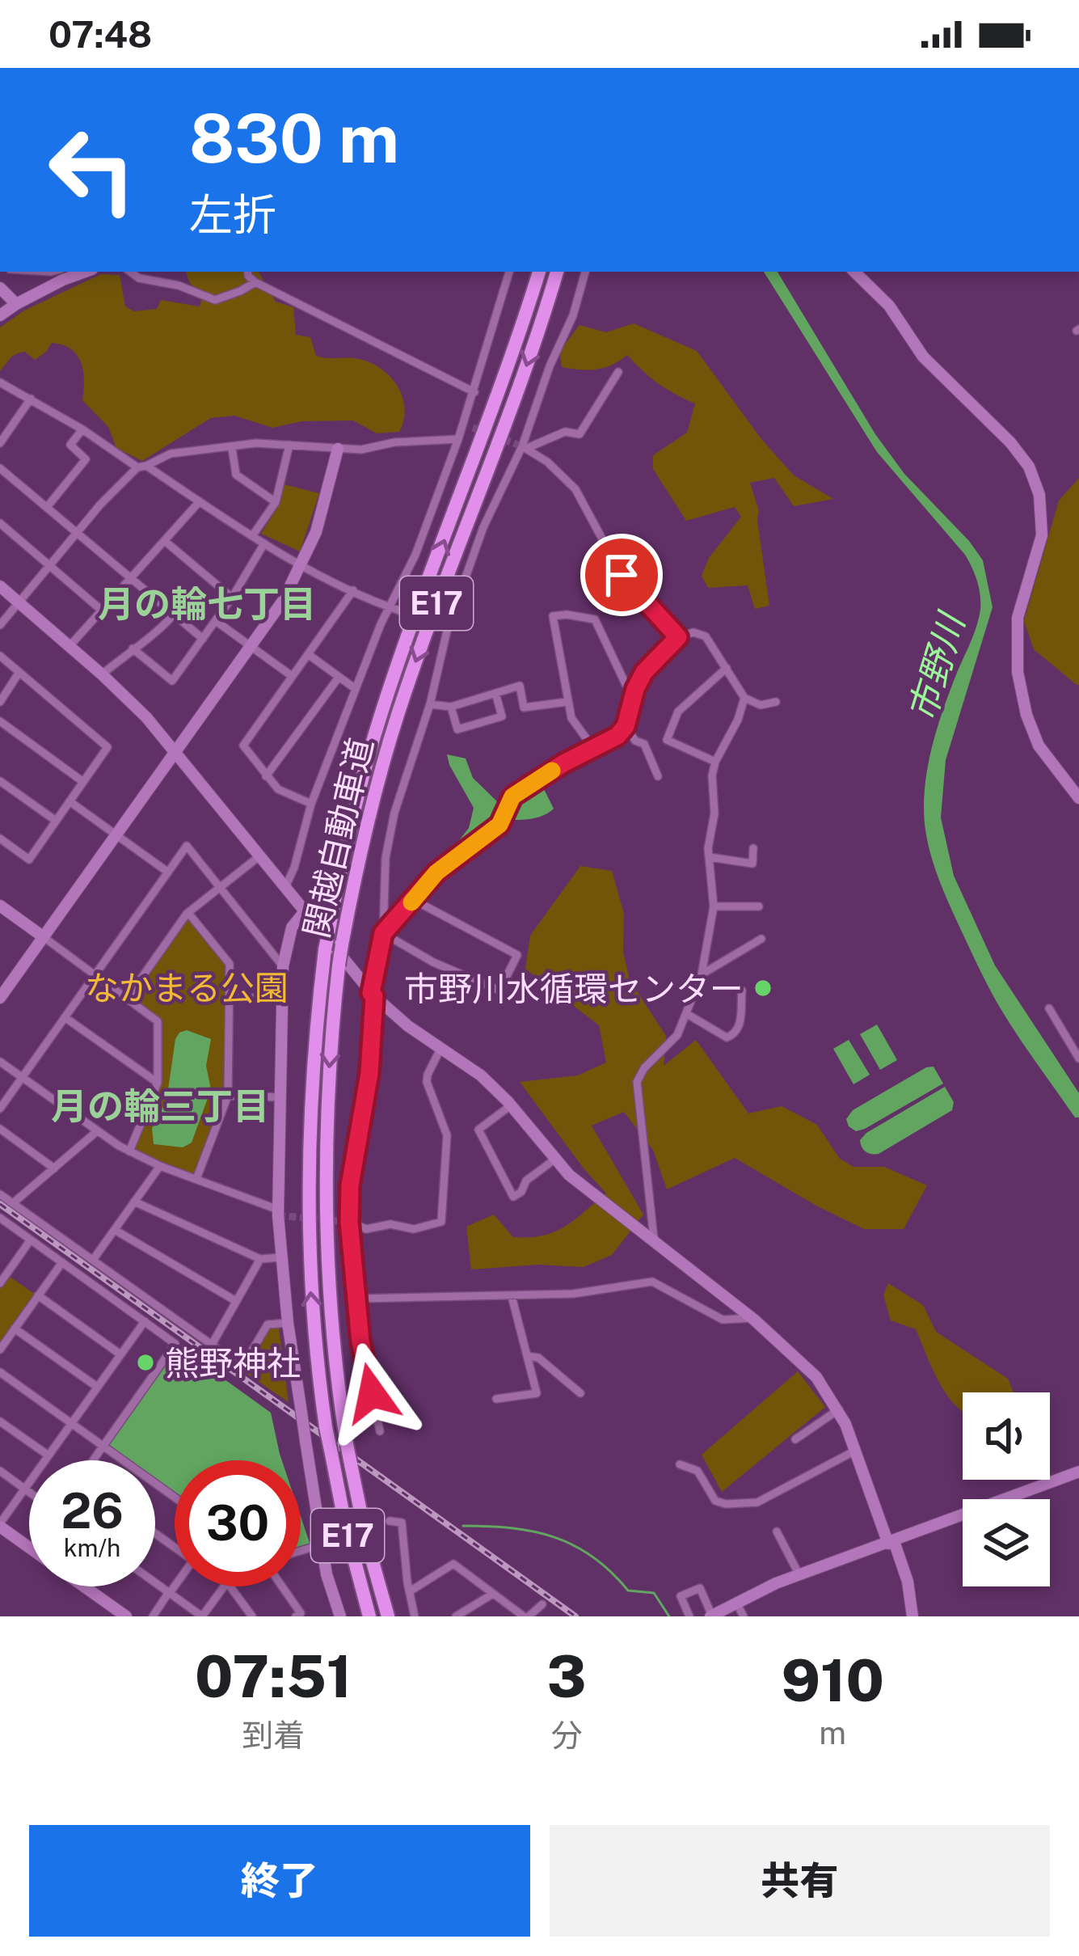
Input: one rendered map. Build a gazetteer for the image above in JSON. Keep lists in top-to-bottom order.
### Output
{
  "streets": {
    "highway": ["E17", "関越自動車道"]
  },
  "districts": ["月の輪七丁目", "月の輪三丁目"],
  "water": ["市野川"],
  "parks": ["なかまる公園"],
  "places": ["市野川水循環センター", "熊野神社"],
  "page": {
    "status": "07:48",
    "turn": ["830 m", "左折"],
    "speed": "26 km/h",
    "limit": "30",
    "eta": [
      "07:51",
      "到着",
      "3",
      "分",
      "910",
      "m"
    ],
    "buttons": ["終了", "共有"]
  }
}
